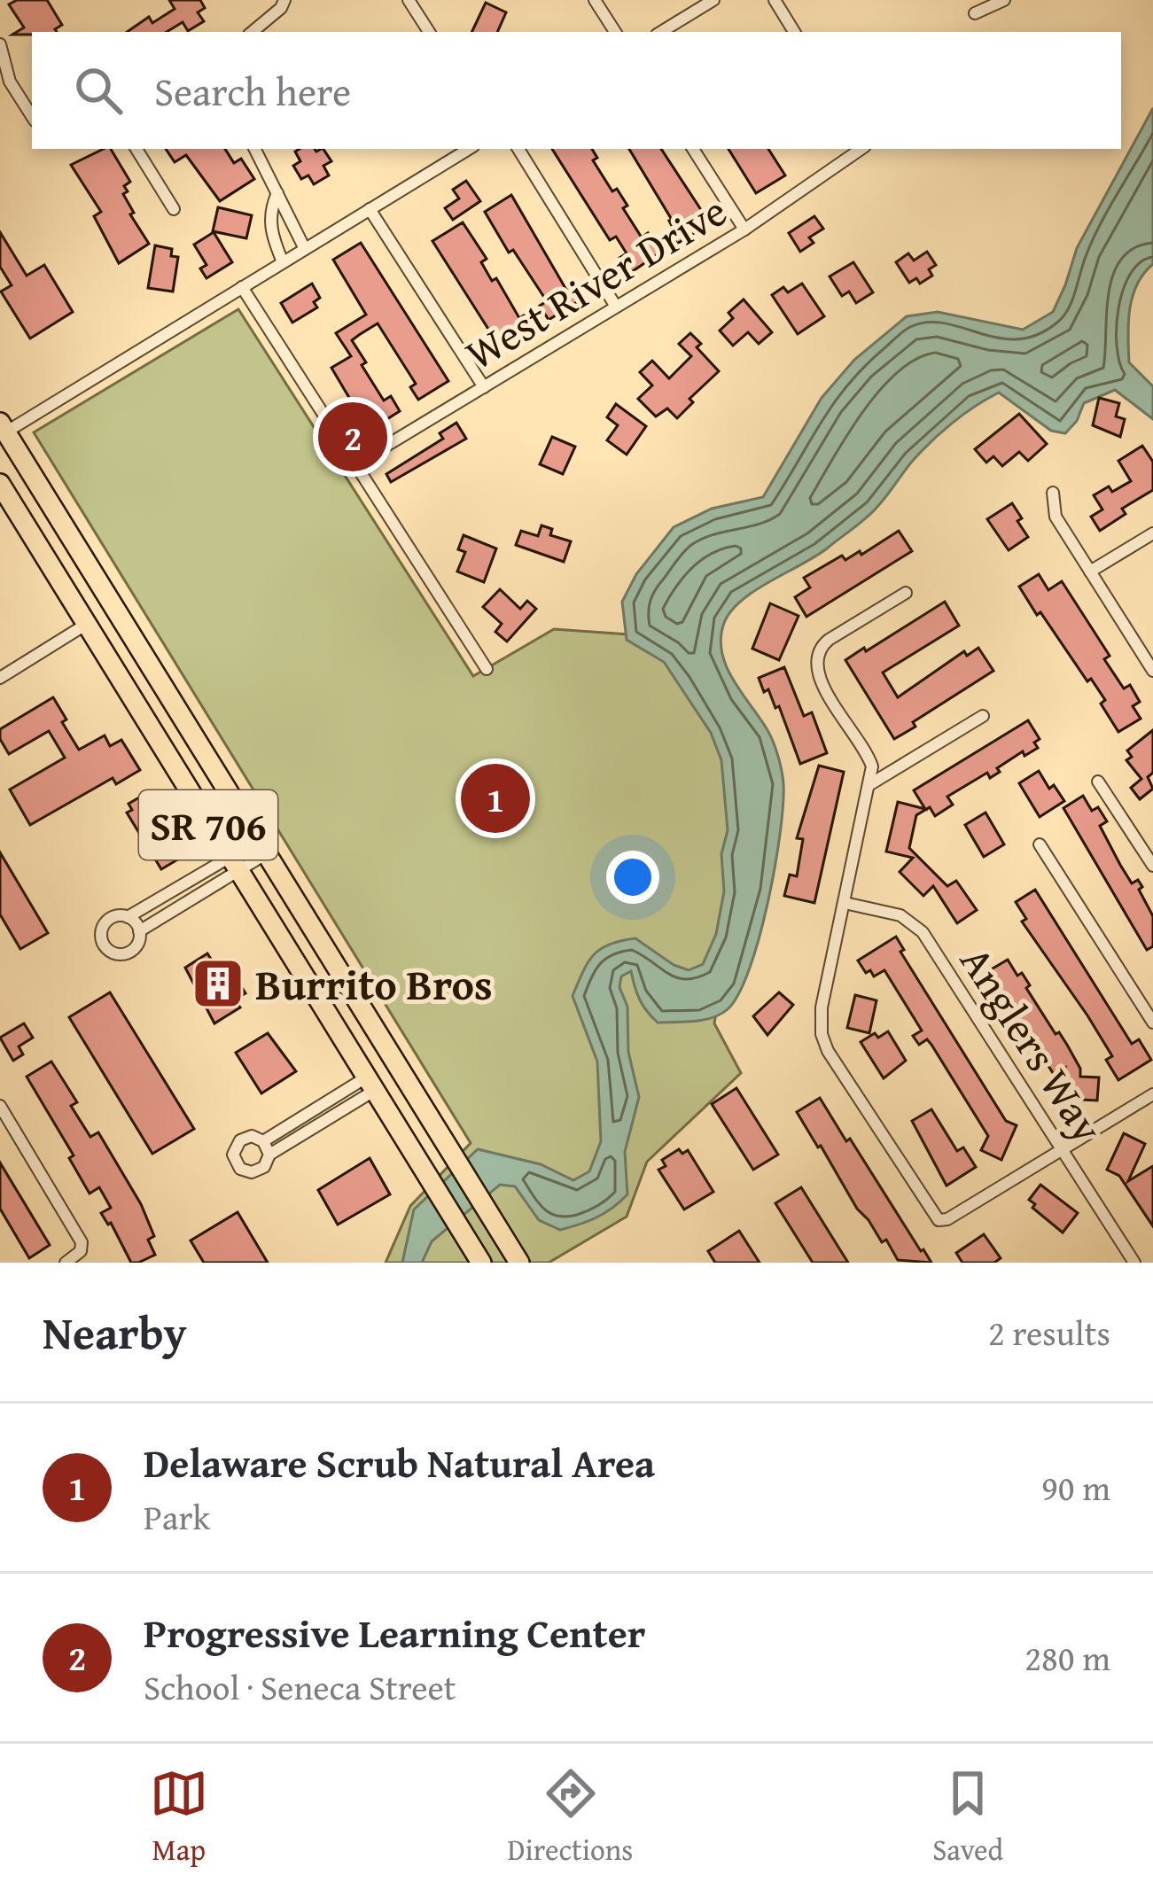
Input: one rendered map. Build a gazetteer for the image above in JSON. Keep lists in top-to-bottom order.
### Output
{
  "streets": {
    "main road": ["SR 706"],
    "street": ["West River Drive", "Anglers Way"]
  },
  "places": {
    "building": ["Burrito Bros"]
  },
  "page": {
    "search": "Search here",
    "pins": ["2", "1"],
    "heading": ["Nearby", "2 results"],
    "list": [
      {
        "mark": "1",
        "name": "Delaware Scrub Natural Area",
        "note": "Park",
        "value": "90 m"
      },
      {
        "mark": "2",
        "name": "Progressive Learning Center",
        "note": "School · Seneca Street",
        "value": "280 m"
      }
    ],
    "nav": ["Map", "Directions", "Saved"]
  }
}
